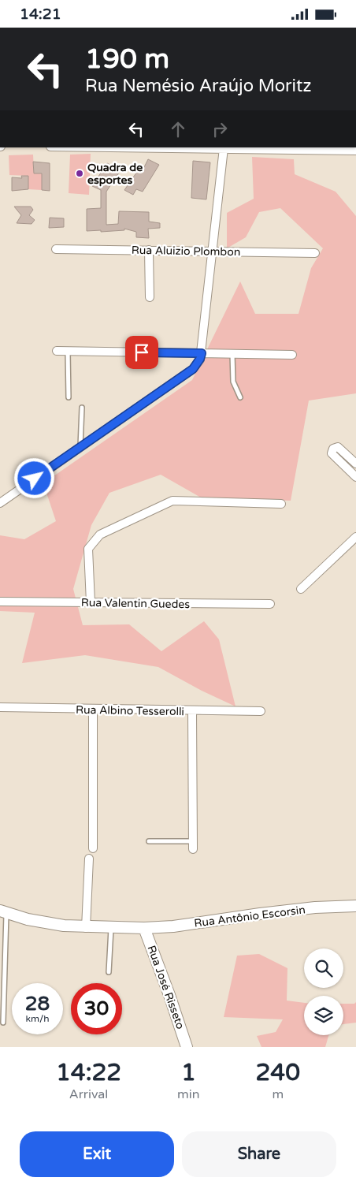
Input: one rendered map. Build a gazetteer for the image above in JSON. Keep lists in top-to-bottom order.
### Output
{
  "streets": {
    "main road": ["Rua Antônio Escorsin", "Rua José Risseto"],
    "street": ["Rua Aluizio Plombon", "Rua Valentin Guedes", "Rua Albino Tesserolli"]
  },
  "crossings": [
    ["Rua Antônio Escorsin", "Rua José Risseto"]
  ],
  "places": ["Quadra de esportes"],
  "page": {
    "status": "14:21",
    "turn": ["190 m", "Rua Nemésio Araújo Moritz"],
    "speed": "28 km/h",
    "limit": "30",
    "eta": [
      "14:22",
      "Arrival",
      "1",
      "min",
      "240",
      "m"
    ],
    "buttons": ["Exit", "Share"]
  }
}
